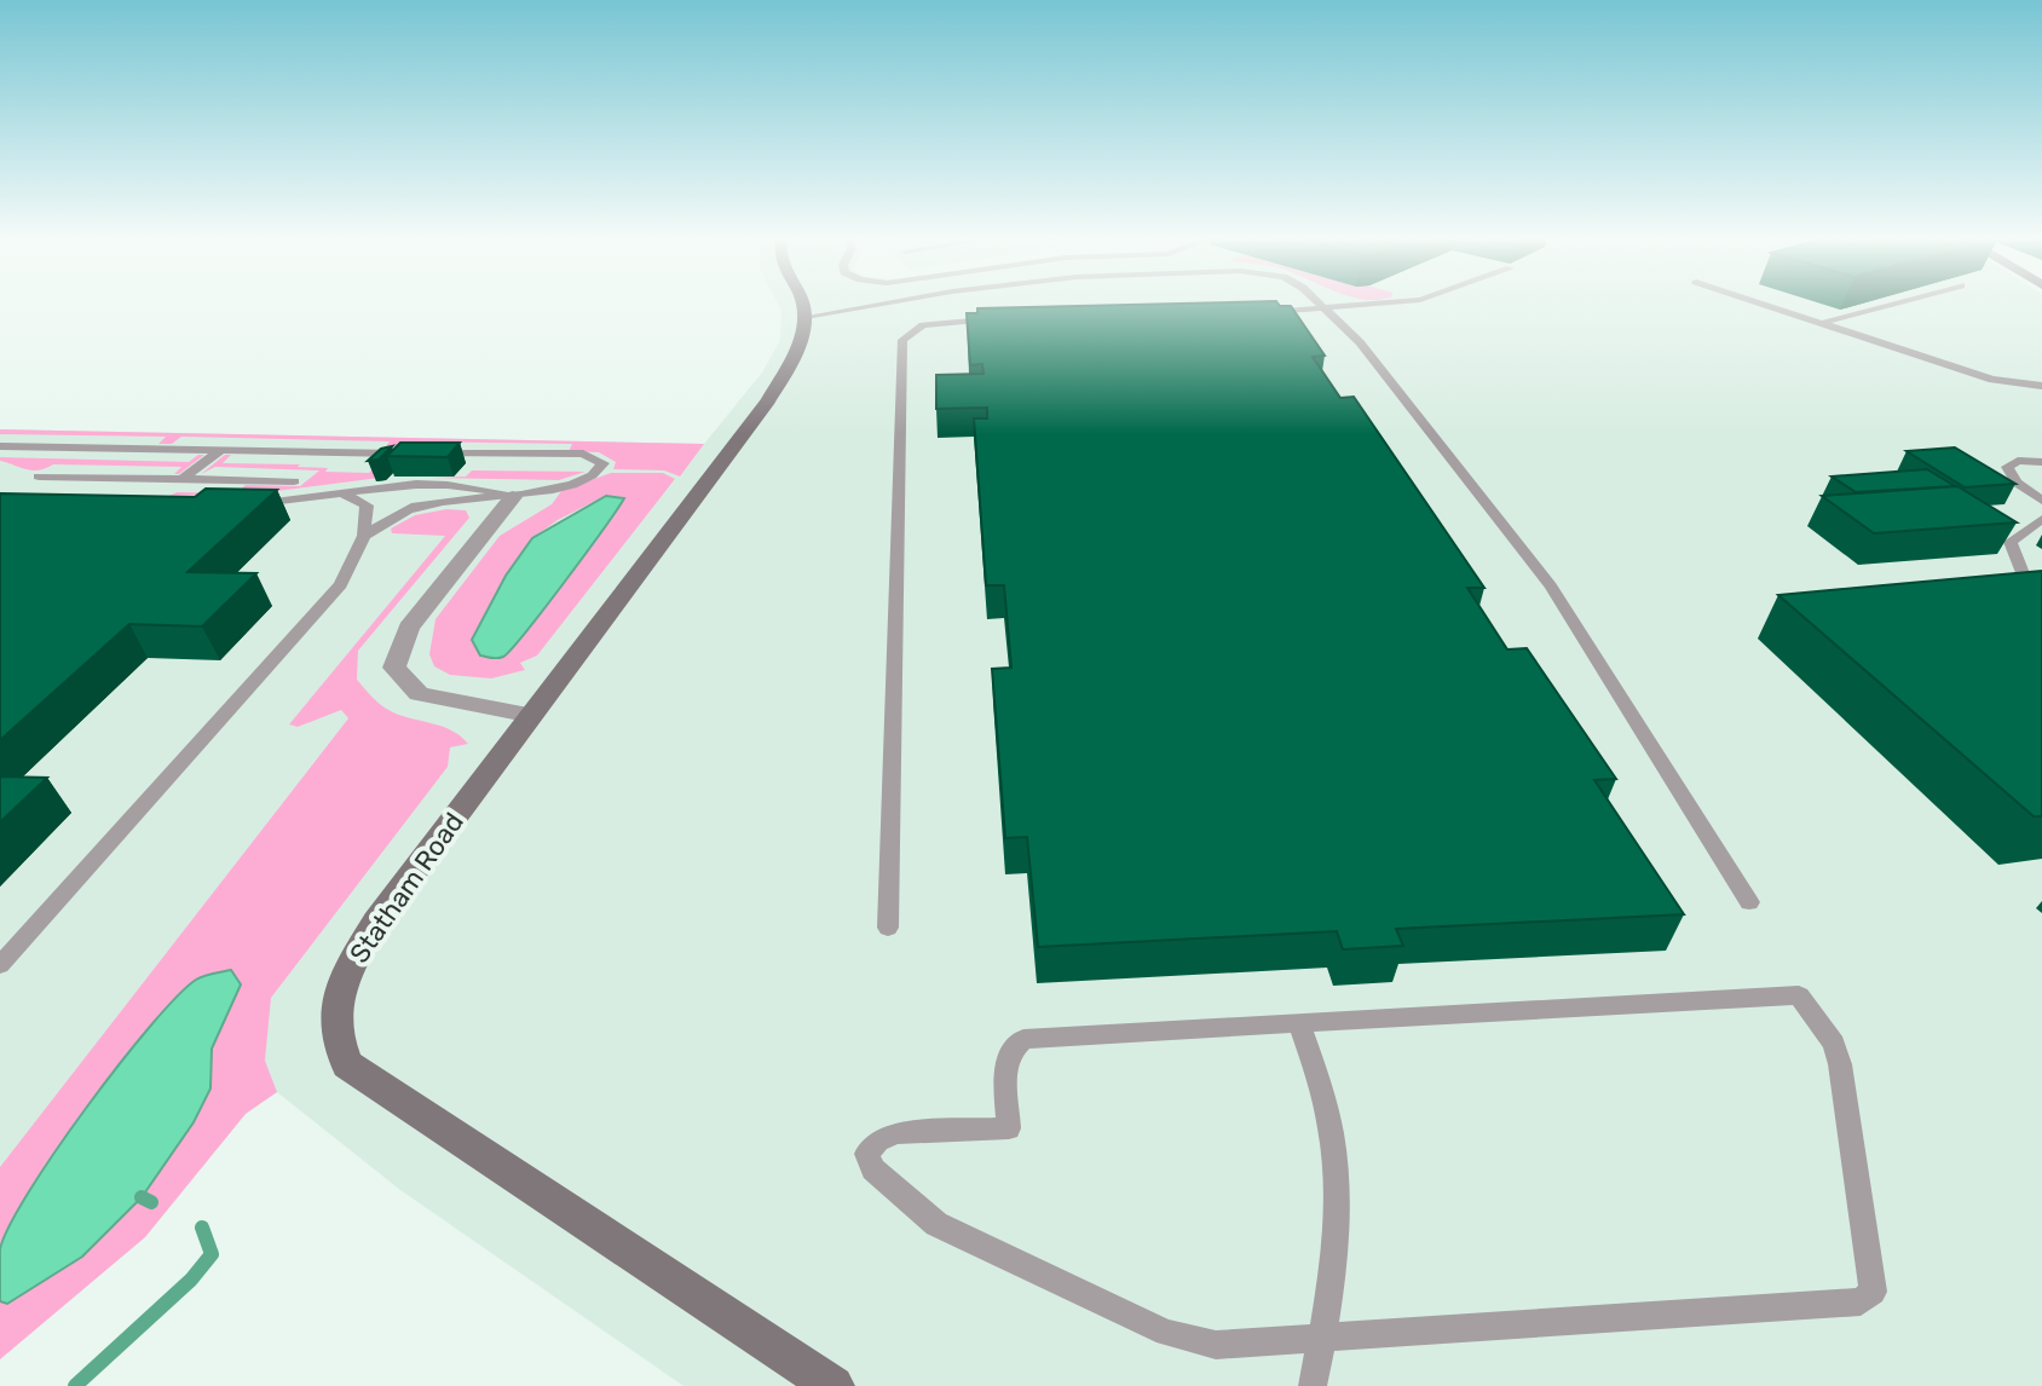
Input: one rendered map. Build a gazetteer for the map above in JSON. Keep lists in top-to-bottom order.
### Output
{
  "streets": {
    "street": ["Statham Road"]
  }
}
